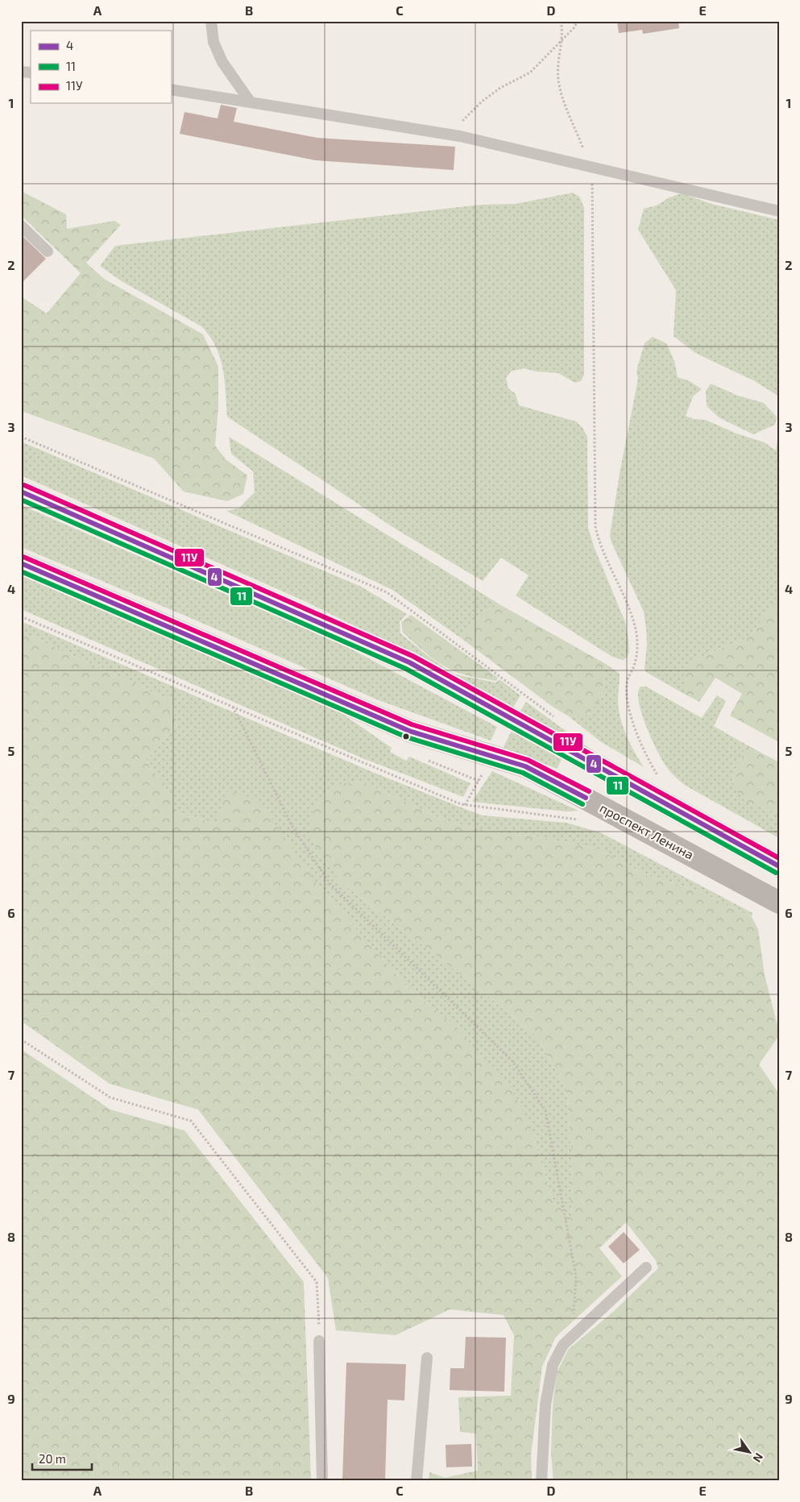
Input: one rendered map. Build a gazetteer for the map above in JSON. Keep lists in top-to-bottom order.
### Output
{
  "streets": {
    "street": ["проспект Ленина"]
  },
  "lines": ["transit line 11У", "transit line 4", "transit line 11"],
  "legend": ["4", "11", "11У"],
  "scale_bar": "20 m",
  "north": "bottom right",
  "grid": {
    "columns": [
      "A",
      "B",
      "C",
      "D",
      "E"
    ],
    "rows": [
      "1",
      "2",
      "3",
      "4",
      "5",
      "6",
      "7",
      "8",
      "9"
    ]
  }
}
